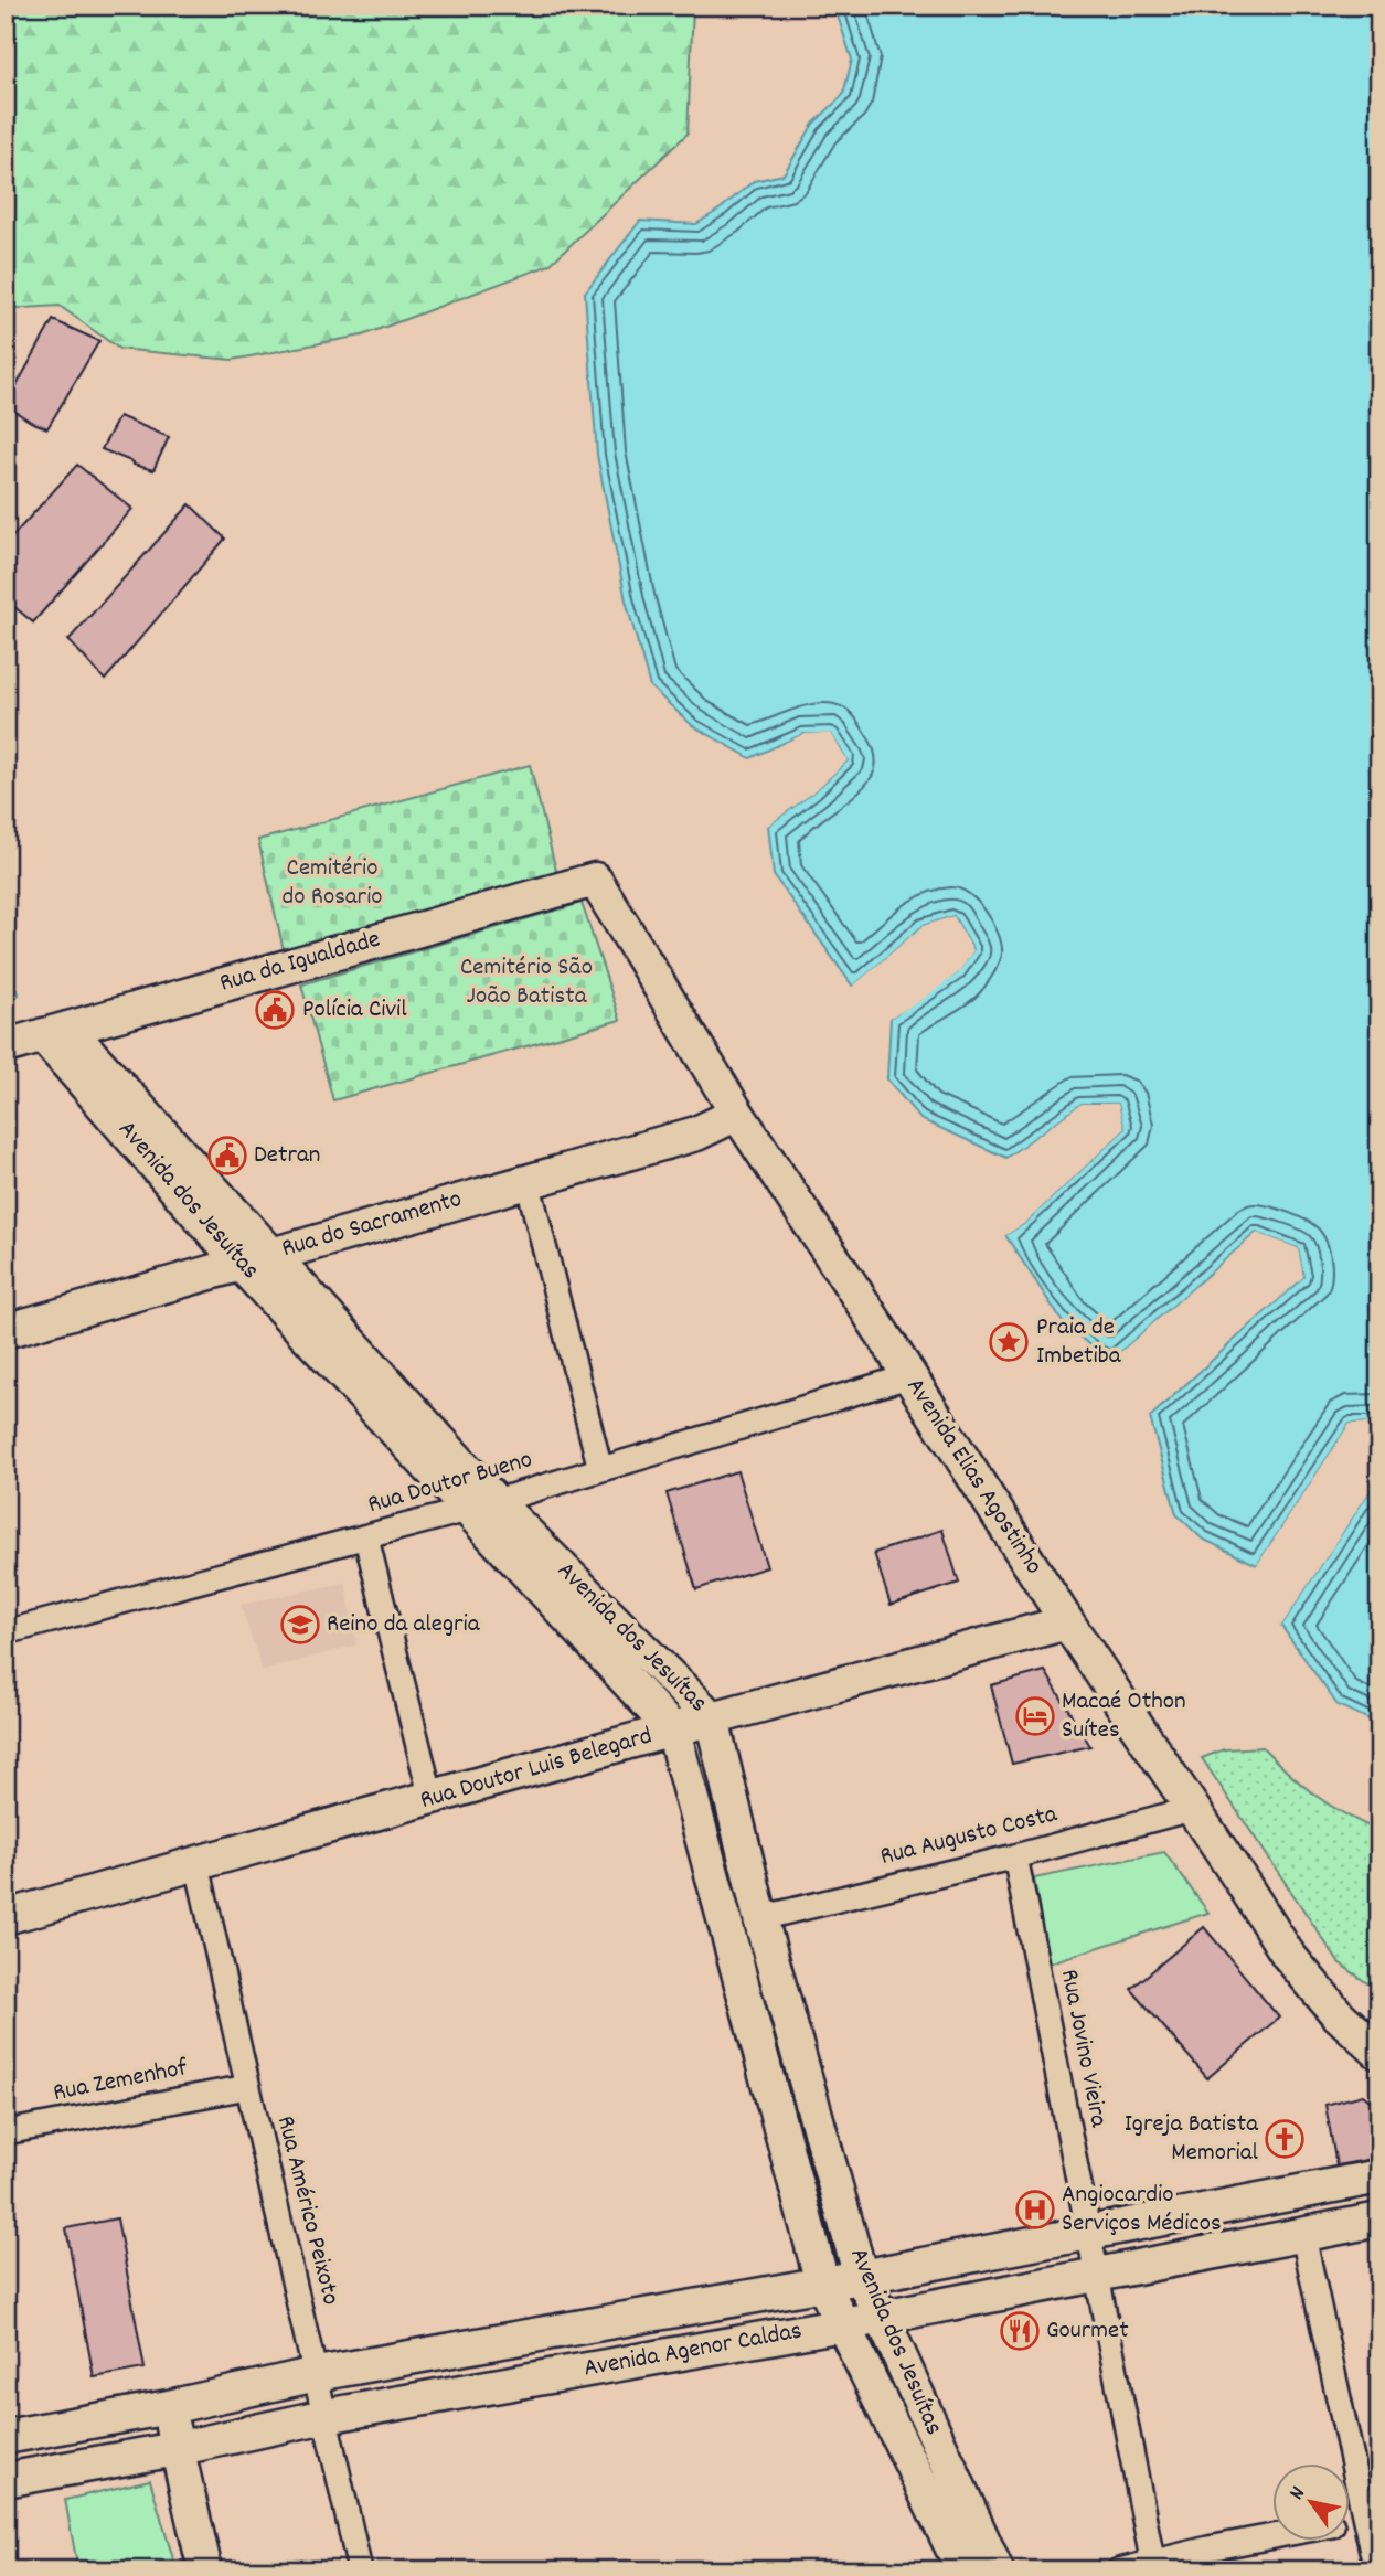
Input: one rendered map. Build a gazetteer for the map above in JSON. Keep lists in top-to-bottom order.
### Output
{
  "streets": {
    "street": [
      "Rua da Igualdade",
      "Avenida dos Jesuítas",
      "Rua do Sacramento",
      "Avenida Elias Agostinho",
      "Rua Doutor Bueno",
      "Rua Doutor Luis Belegard",
      "Rua Augusto Costa",
      "Rua Jovino Vieira",
      "Rua Zemenhof",
      "Rua Américo Peixoto",
      "Avenida Agenor Caldas"
    ]
  },
  "crossings": [
    ["Rua da Igualdade", "Avenida dos Jesuítas"],
    ["Rua da Igualdade", "Avenida Elias Agostinho"],
    ["Avenida dos Jesuítas", "Rua do Sacramento"],
    ["Avenida dos Jesuítas", "Rua Doutor Bueno"],
    ["Avenida dos Jesuítas", "Rua Doutor Luis Belegard"],
    ["Avenida dos Jesuítas", "Rua Augusto Costa"],
    ["Avenida dos Jesuítas", "Avenida Agenor Caldas"],
    ["Rua do Sacramento", "Avenida Elias Agostinho"],
    ["Avenida Elias Agostinho", "Rua Doutor Bueno"],
    ["Avenida Elias Agostinho", "Rua Doutor Luis Belegard"],
    ["Avenida Elias Agostinho", "Rua Augusto Costa"],
    ["Rua Doutor Luis Belegard", "Rua Américo Peixoto"],
    ["Rua Augusto Costa", "Rua Jovino Vieira"],
    ["Rua Jovino Vieira", "Avenida Agenor Caldas"],
    ["Rua Zemenhof", "Rua Américo Peixoto"],
    ["Rua Américo Peixoto", "Avenida Agenor Caldas"]
  ],
  "parks": ["Cemitério do Rosario", "Cemitério São João Batista"],
  "places": {
    "public building": ["Polícia Civil", "Detran"],
    "place": ["Praia de Imbetiba"],
    "school or university": ["Reino da alegria"],
    "hotel": ["Macaé Othon Suítes"],
    "church": ["Igreja Batista Memorial"],
    "hospital": ["Angiocardio Serviços Médicos"],
    "restaurant": ["Gourmet"]
  },
  "north": "top left"
}
